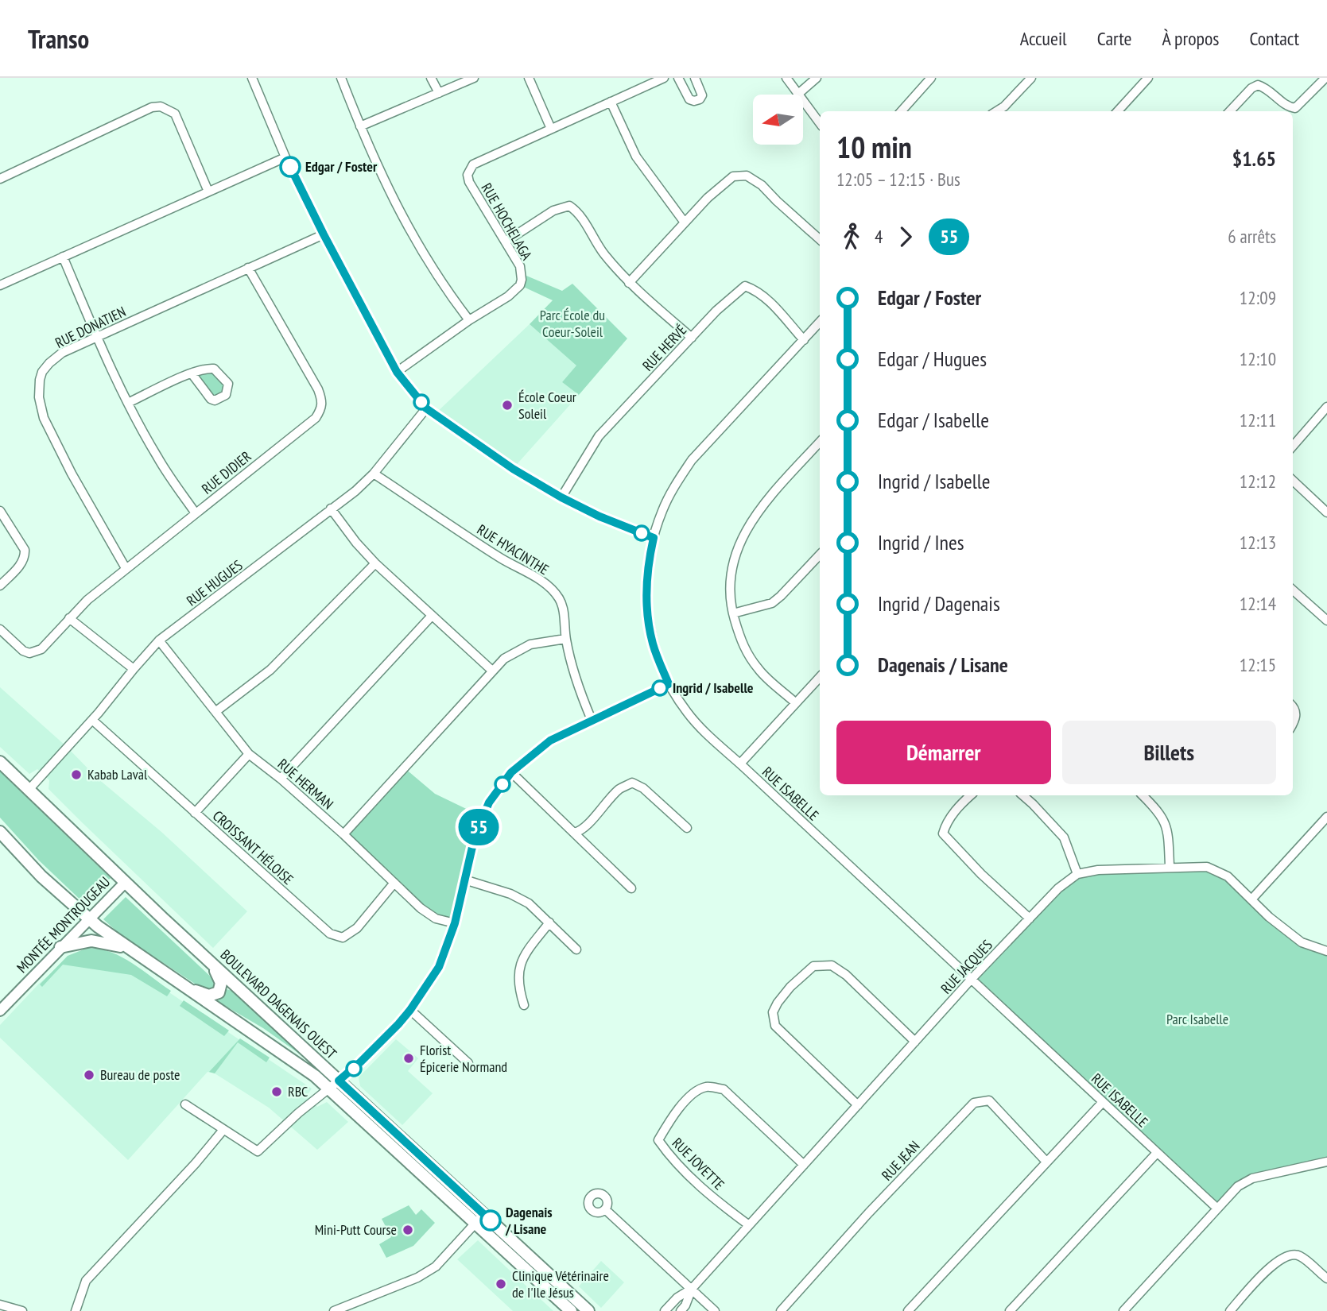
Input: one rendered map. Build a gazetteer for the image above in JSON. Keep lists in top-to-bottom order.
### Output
{
  "streets": {
    "main road": ["BOULEVARD DAGENAIS OUEST"],
    "street": [
      "RUE HOCHELAGA",
      "RUE DONATIEN",
      "RUE HERVÉ",
      "RUE DIDIER",
      "RUE HYACINTHE",
      "RUE HUGUES",
      "RUE HERMAN",
      "RUE ISABELLE",
      "CROISSANT HÉLOISE",
      "MONTÉE MONTROUGEAU",
      "RUE JACQUES",
      "RUE JEAN",
      "RUE JOVETTE"
    ]
  },
  "crossings": [
    ["RUE DONATIEN", "RUE DIDIER"],
    ["RUE HERVÉ", "RUE ISABELLE"],
    ["RUE HYACINTHE", "RUE HUGUES"],
    ["RUE HUGUES", "RUE HERMAN"],
    ["RUE HUGUES", "CROISSANT HÉLOISE"],
    ["RUE HUGUES", "BOULEVARD DAGENAIS OUEST"],
    ["RUE HERMAN", "CROISSANT HÉLOISE"],
    ["RUE ISABELLE", "RUE JACQUES"],
    ["MONTÉE MONTROUGEAU", "BOULEVARD DAGENAIS OUEST"],
    ["RUE JACQUES", "RUE JOVETTE"]
  ],
  "parks": ["Parc École du Coeur-Soleil", "Parc Isabelle"],
  "places": [
    "Edgar / Foster",
    "École Coeur Soleil",
    "Ingrid / Isabelle",
    "Kabab Laval",
    "Florist Épicerie Normand",
    "Bureau de poste",
    "RBC",
    "Dagenais / Lisane",
    "Mini-Putt Course",
    "Clinique Vétérinaire de I'Ile Jésus"
  ],
  "lines": ["bus line 55"],
  "north": "left",
  "page": {
    "header": "Transo",
    "nav": [
      "Accueil",
      "Carte",
      "À propos",
      "Contact"
    ],
    "on_map": "55",
    "heading": ["10 min", "12:05 – 12:15 · Bus", "$1.65"],
    "legs": ["4", "55", "6 arrêts"],
    "list": [
      {
        "name": "Edgar / Foster",
        "value": "12:09"
      },
      {
        "name": "Edgar / Hugues",
        "value": "12:10"
      },
      {
        "name": "Edgar / Isabelle",
        "value": "12:11"
      },
      {
        "name": "Ingrid / Isabelle",
        "value": "12:12"
      },
      {
        "name": "Ingrid / Ines",
        "value": "12:13"
      },
      {
        "name": "Ingrid / Dagenais",
        "value": "12:14"
      },
      {
        "name": "Dagenais / Lisane",
        "value": "12:15"
      }
    ],
    "buttons": ["Démarrer", "Billets"]
  }
}
